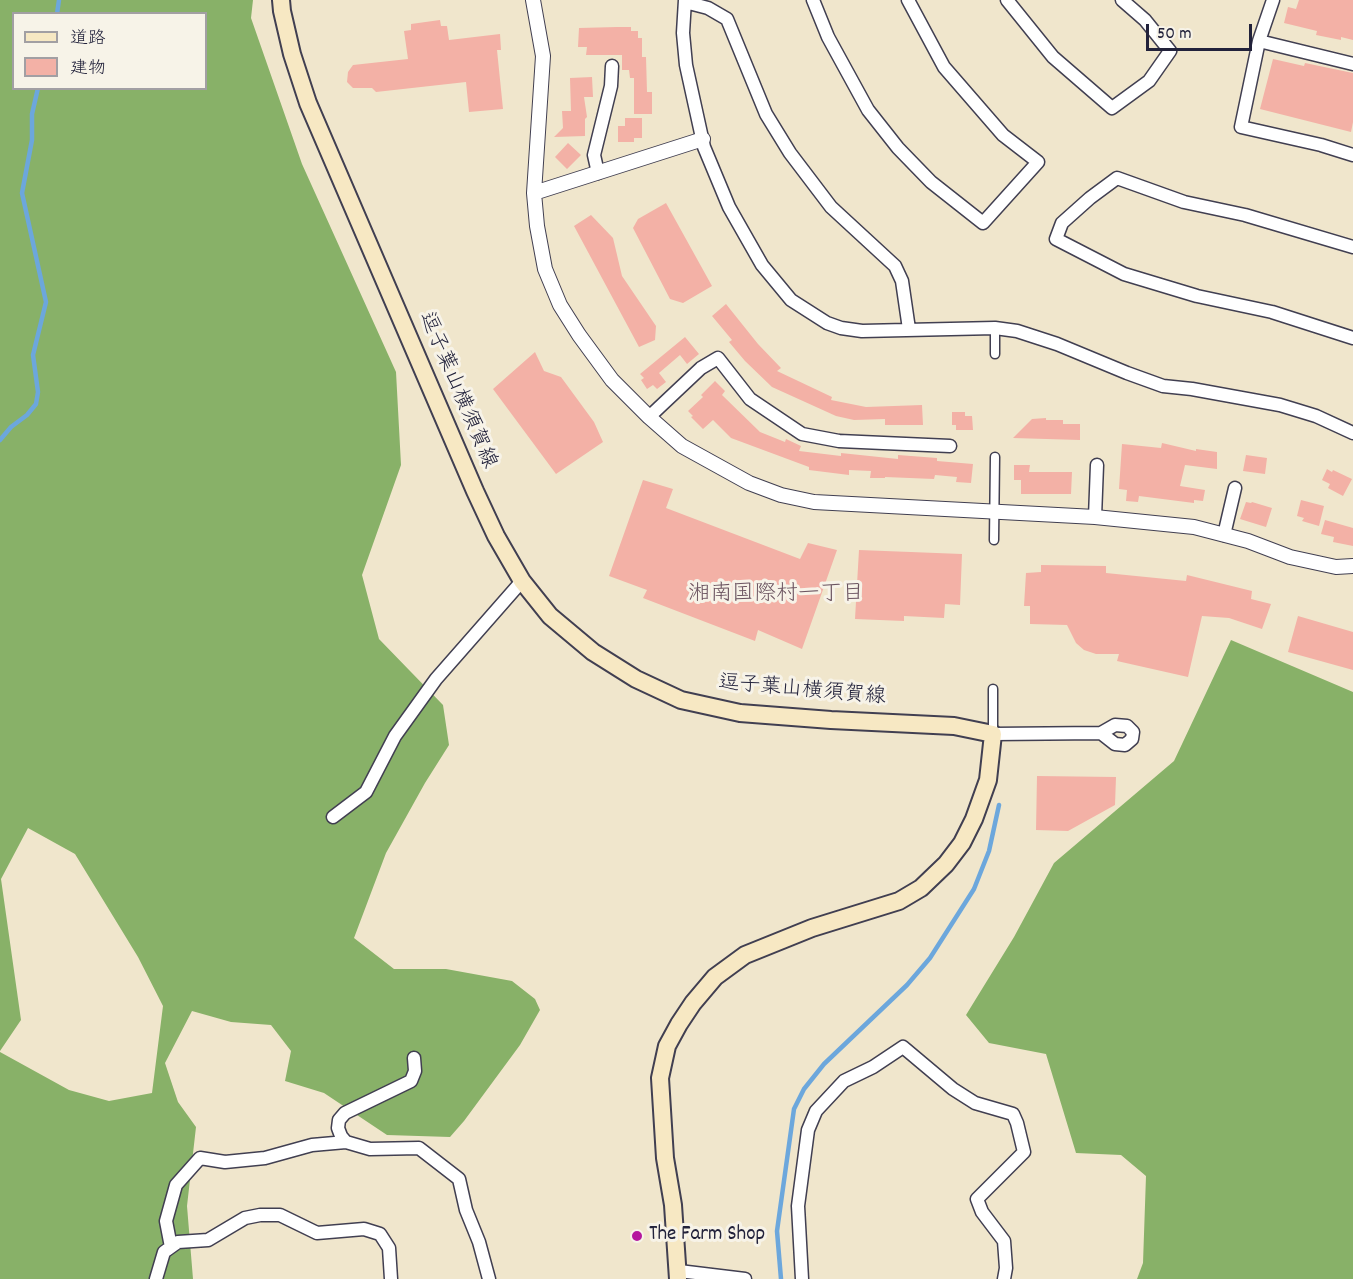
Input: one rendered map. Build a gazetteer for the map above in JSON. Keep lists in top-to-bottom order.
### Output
{
  "streets": {
    "main road": ["逗子葉山横須賀線"]
  },
  "districts": ["湘南国際村一丁目"],
  "places": ["The Farm Shop"],
  "legend": ["道路", "建物"],
  "scale_bar": "50 m"
}
